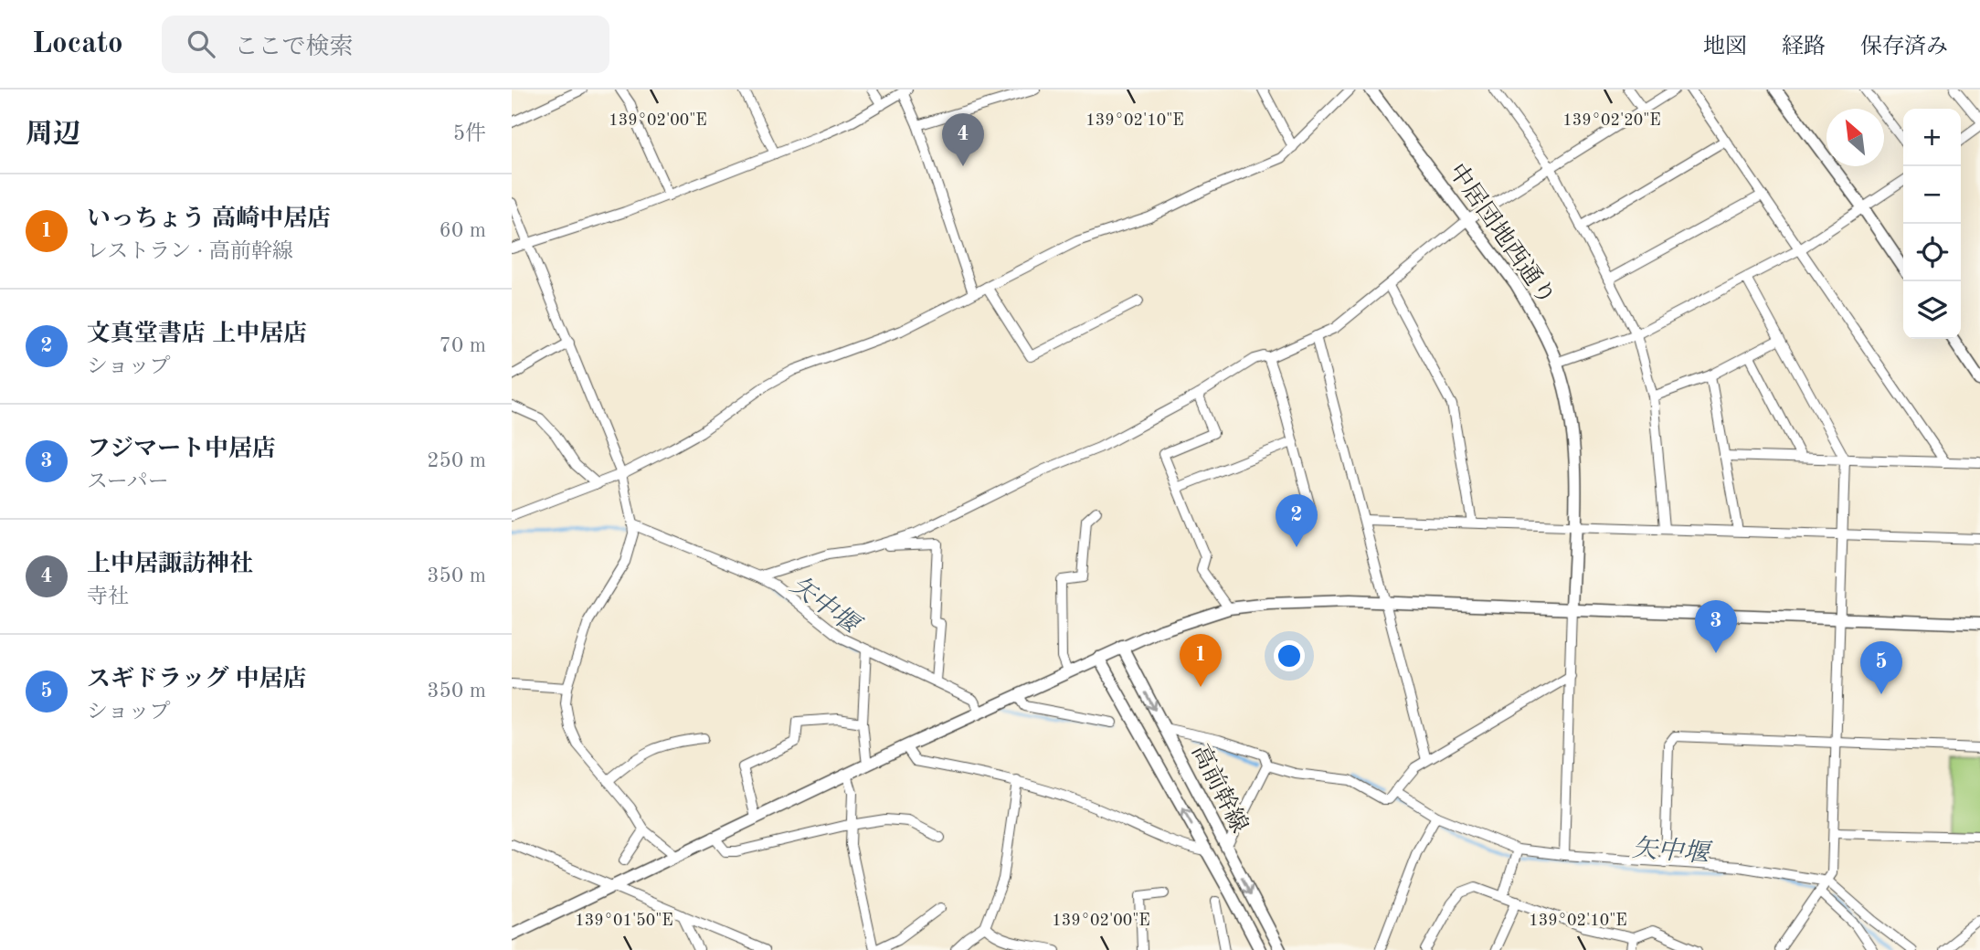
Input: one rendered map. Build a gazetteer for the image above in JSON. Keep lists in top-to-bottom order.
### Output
{
  "streets": {
    "street": ["中居団地西通り", "高前幹線"]
  },
  "water": ["矢中堰"],
  "north": "top left",
  "page": {
    "header": "Locato",
    "search": "ここで検索",
    "nav": ["地図", "経路", "保存済み"],
    "heading": ["周辺", "5件"],
    "map_buttons": ["+", "−"],
    "pins": [
      "4",
      "2",
      "3",
      "1",
      "5"
    ],
    "list": [
      {
        "mark": "1",
        "name": "いっちょう 高崎中居店",
        "note": "レストラン · 高前幹線",
        "value": "60 m"
      },
      {
        "mark": "2",
        "name": "文真堂書店 上中居店",
        "note": "ショップ",
        "value": "70 m"
      },
      {
        "mark": "3",
        "name": "フジマート中居店",
        "note": "スーパー",
        "value": "250 m"
      },
      {
        "mark": "4",
        "name": "上中居諏訪神社",
        "note": "寺社",
        "value": "350 m"
      },
      {
        "mark": "5",
        "name": "スギドラッグ 中居店",
        "note": "ショップ",
        "value": "350 m"
      }
    ]
  },
  "coordinates": [
    "139°02'10\"E",
    "139°02'20\"E",
    "139°02'00\"E",
    "139°01'50\"E"
  ]
}
